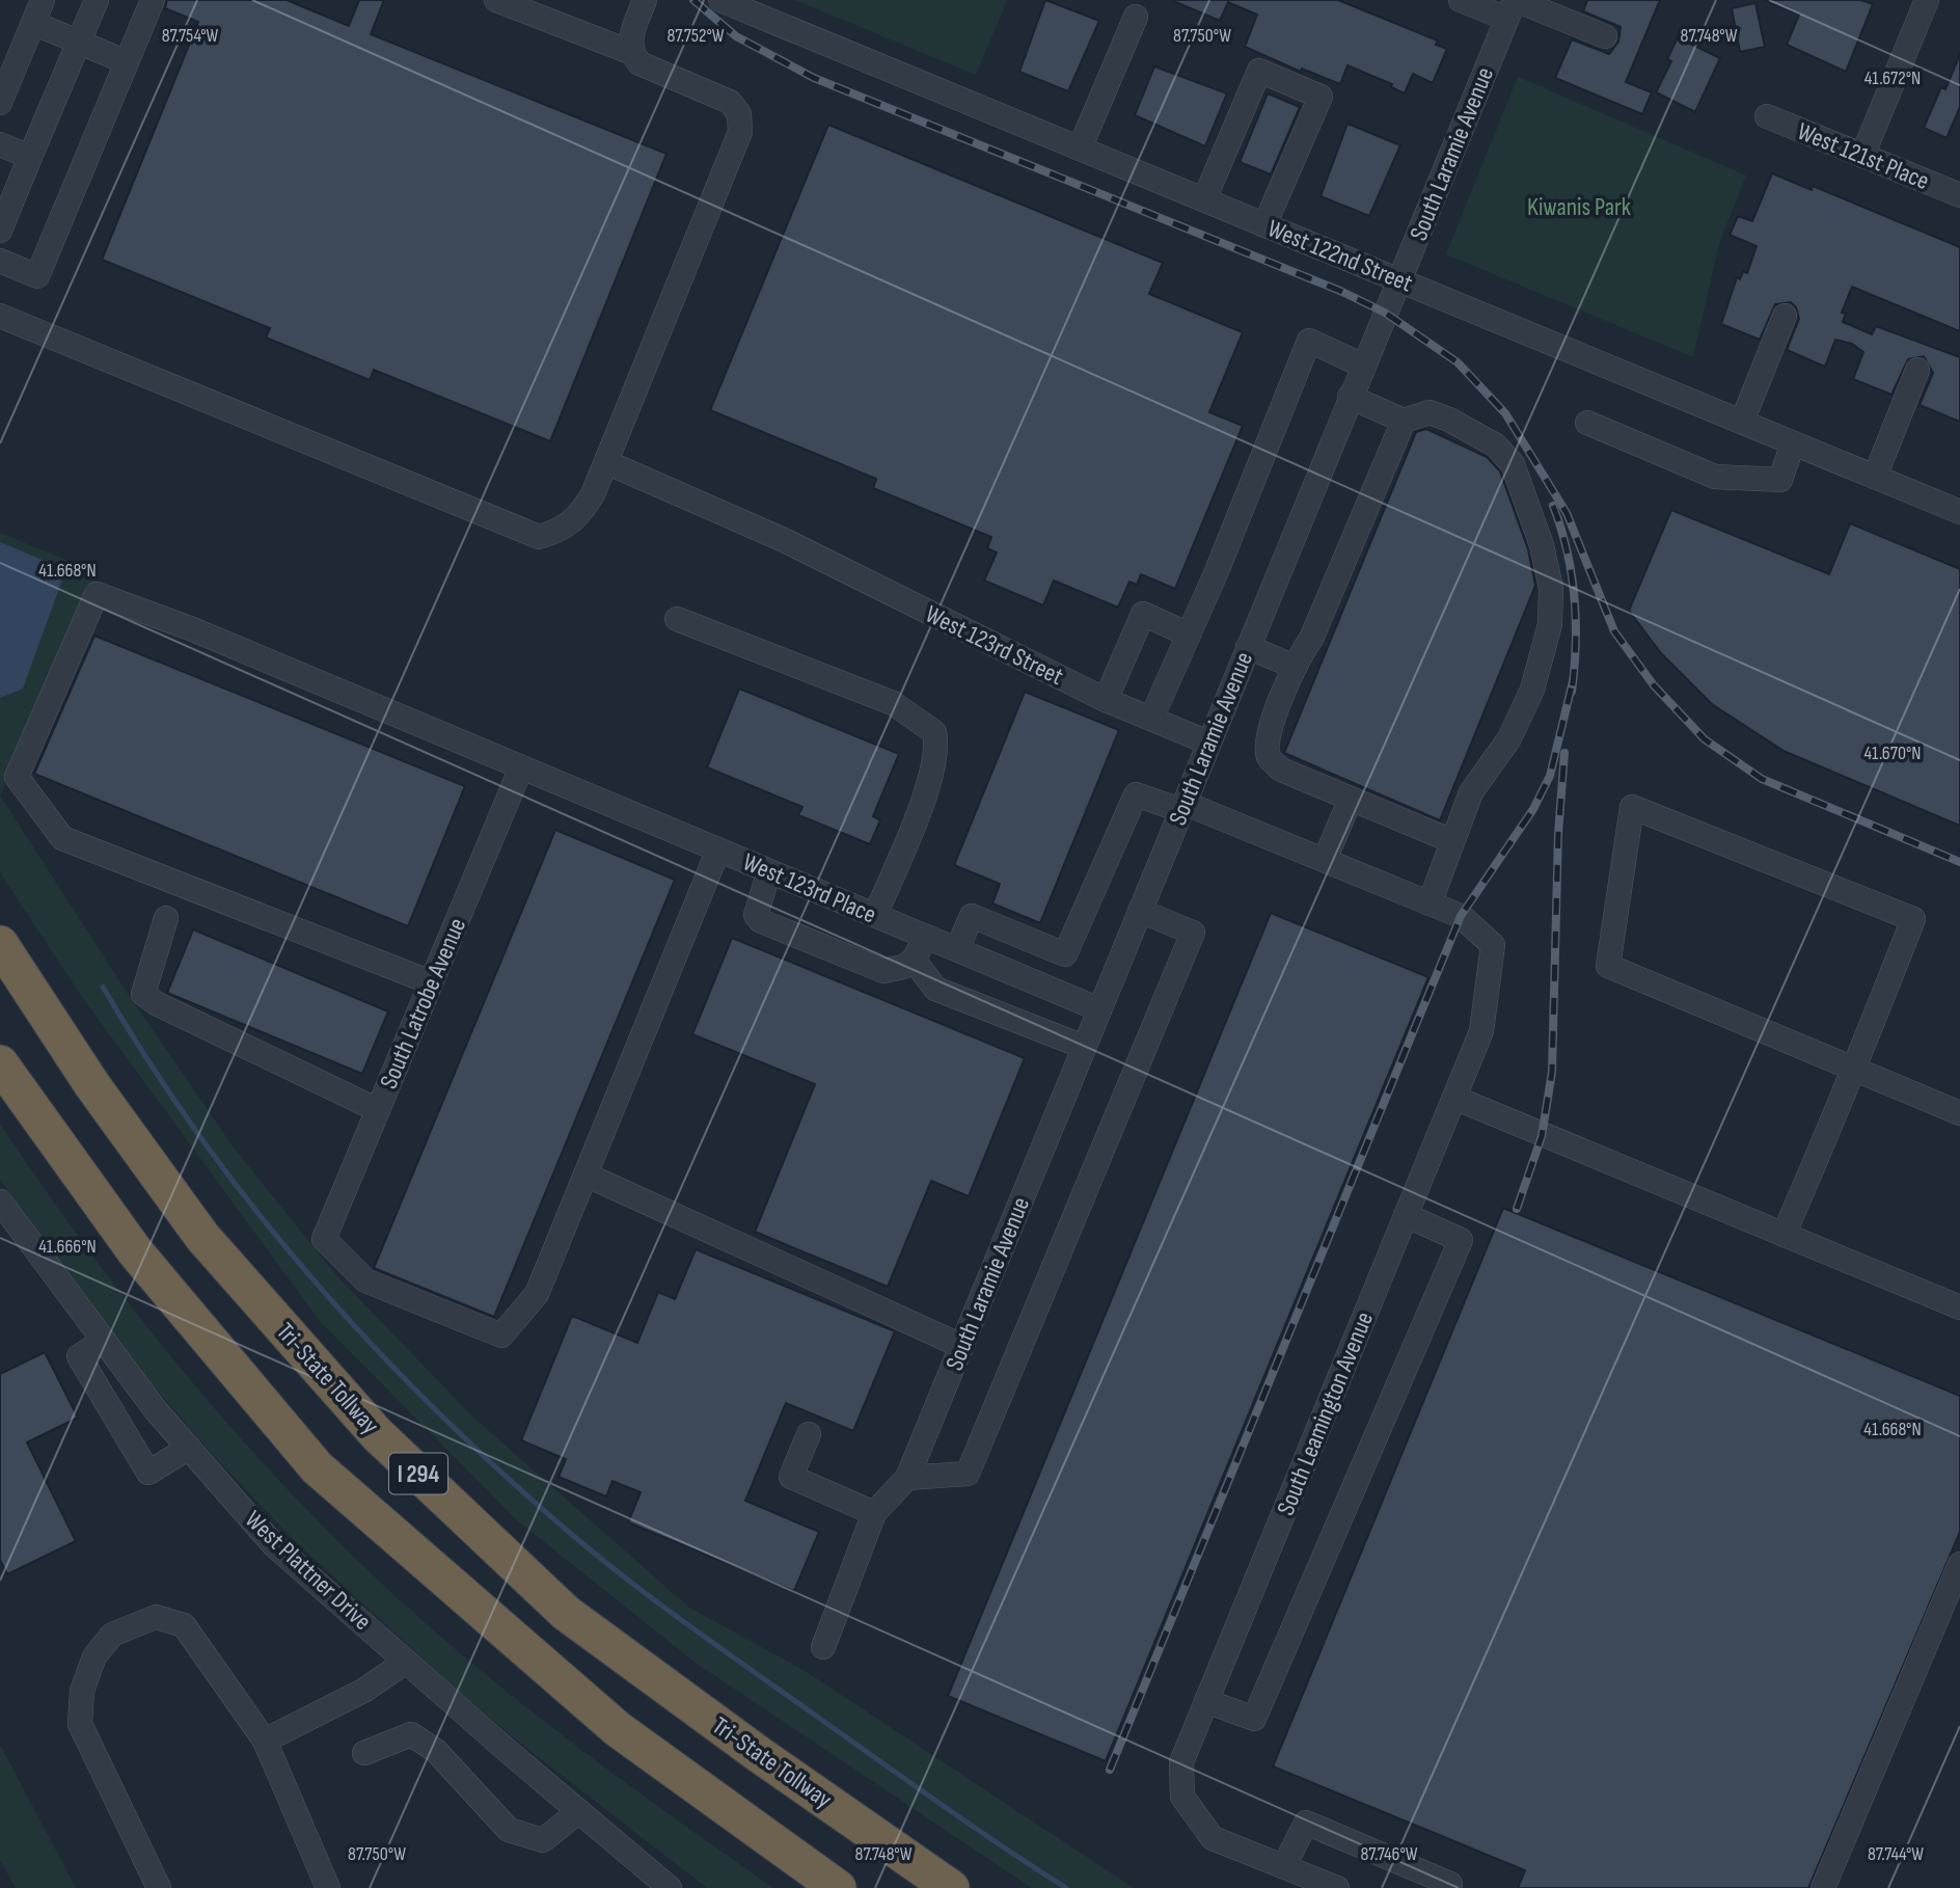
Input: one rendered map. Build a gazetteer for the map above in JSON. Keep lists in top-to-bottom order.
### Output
{
  "streets": {
    "highway": ["Tri-State Tollway", "I 294"],
    "street": [
      "South Laramie Avenue",
      "West 121st Place",
      "West 122nd Street",
      "West 123rd Street",
      "West 123rd Place",
      "South Latrobe Avenue",
      "South Leamington Avenue",
      "West Plattner Drive"
    ]
  },
  "crossings": [
    ["South Laramie Avenue", "West 122nd Street"],
    ["South Laramie Avenue", "West 123rd Street"],
    ["South Laramie Avenue", "West 123rd Place"],
    ["West 123rd Place", "South Latrobe Avenue"]
  ],
  "parks": ["Kiwanis Park"],
  "coordinates": [
    "87.754°W",
    "87.752°W",
    "87.750°W",
    "87.748°W",
    "41.672°N",
    "41.668°N",
    "41.670°N",
    "41.666°N",
    "87.746°W",
    "87.744°W"
  ]
}
